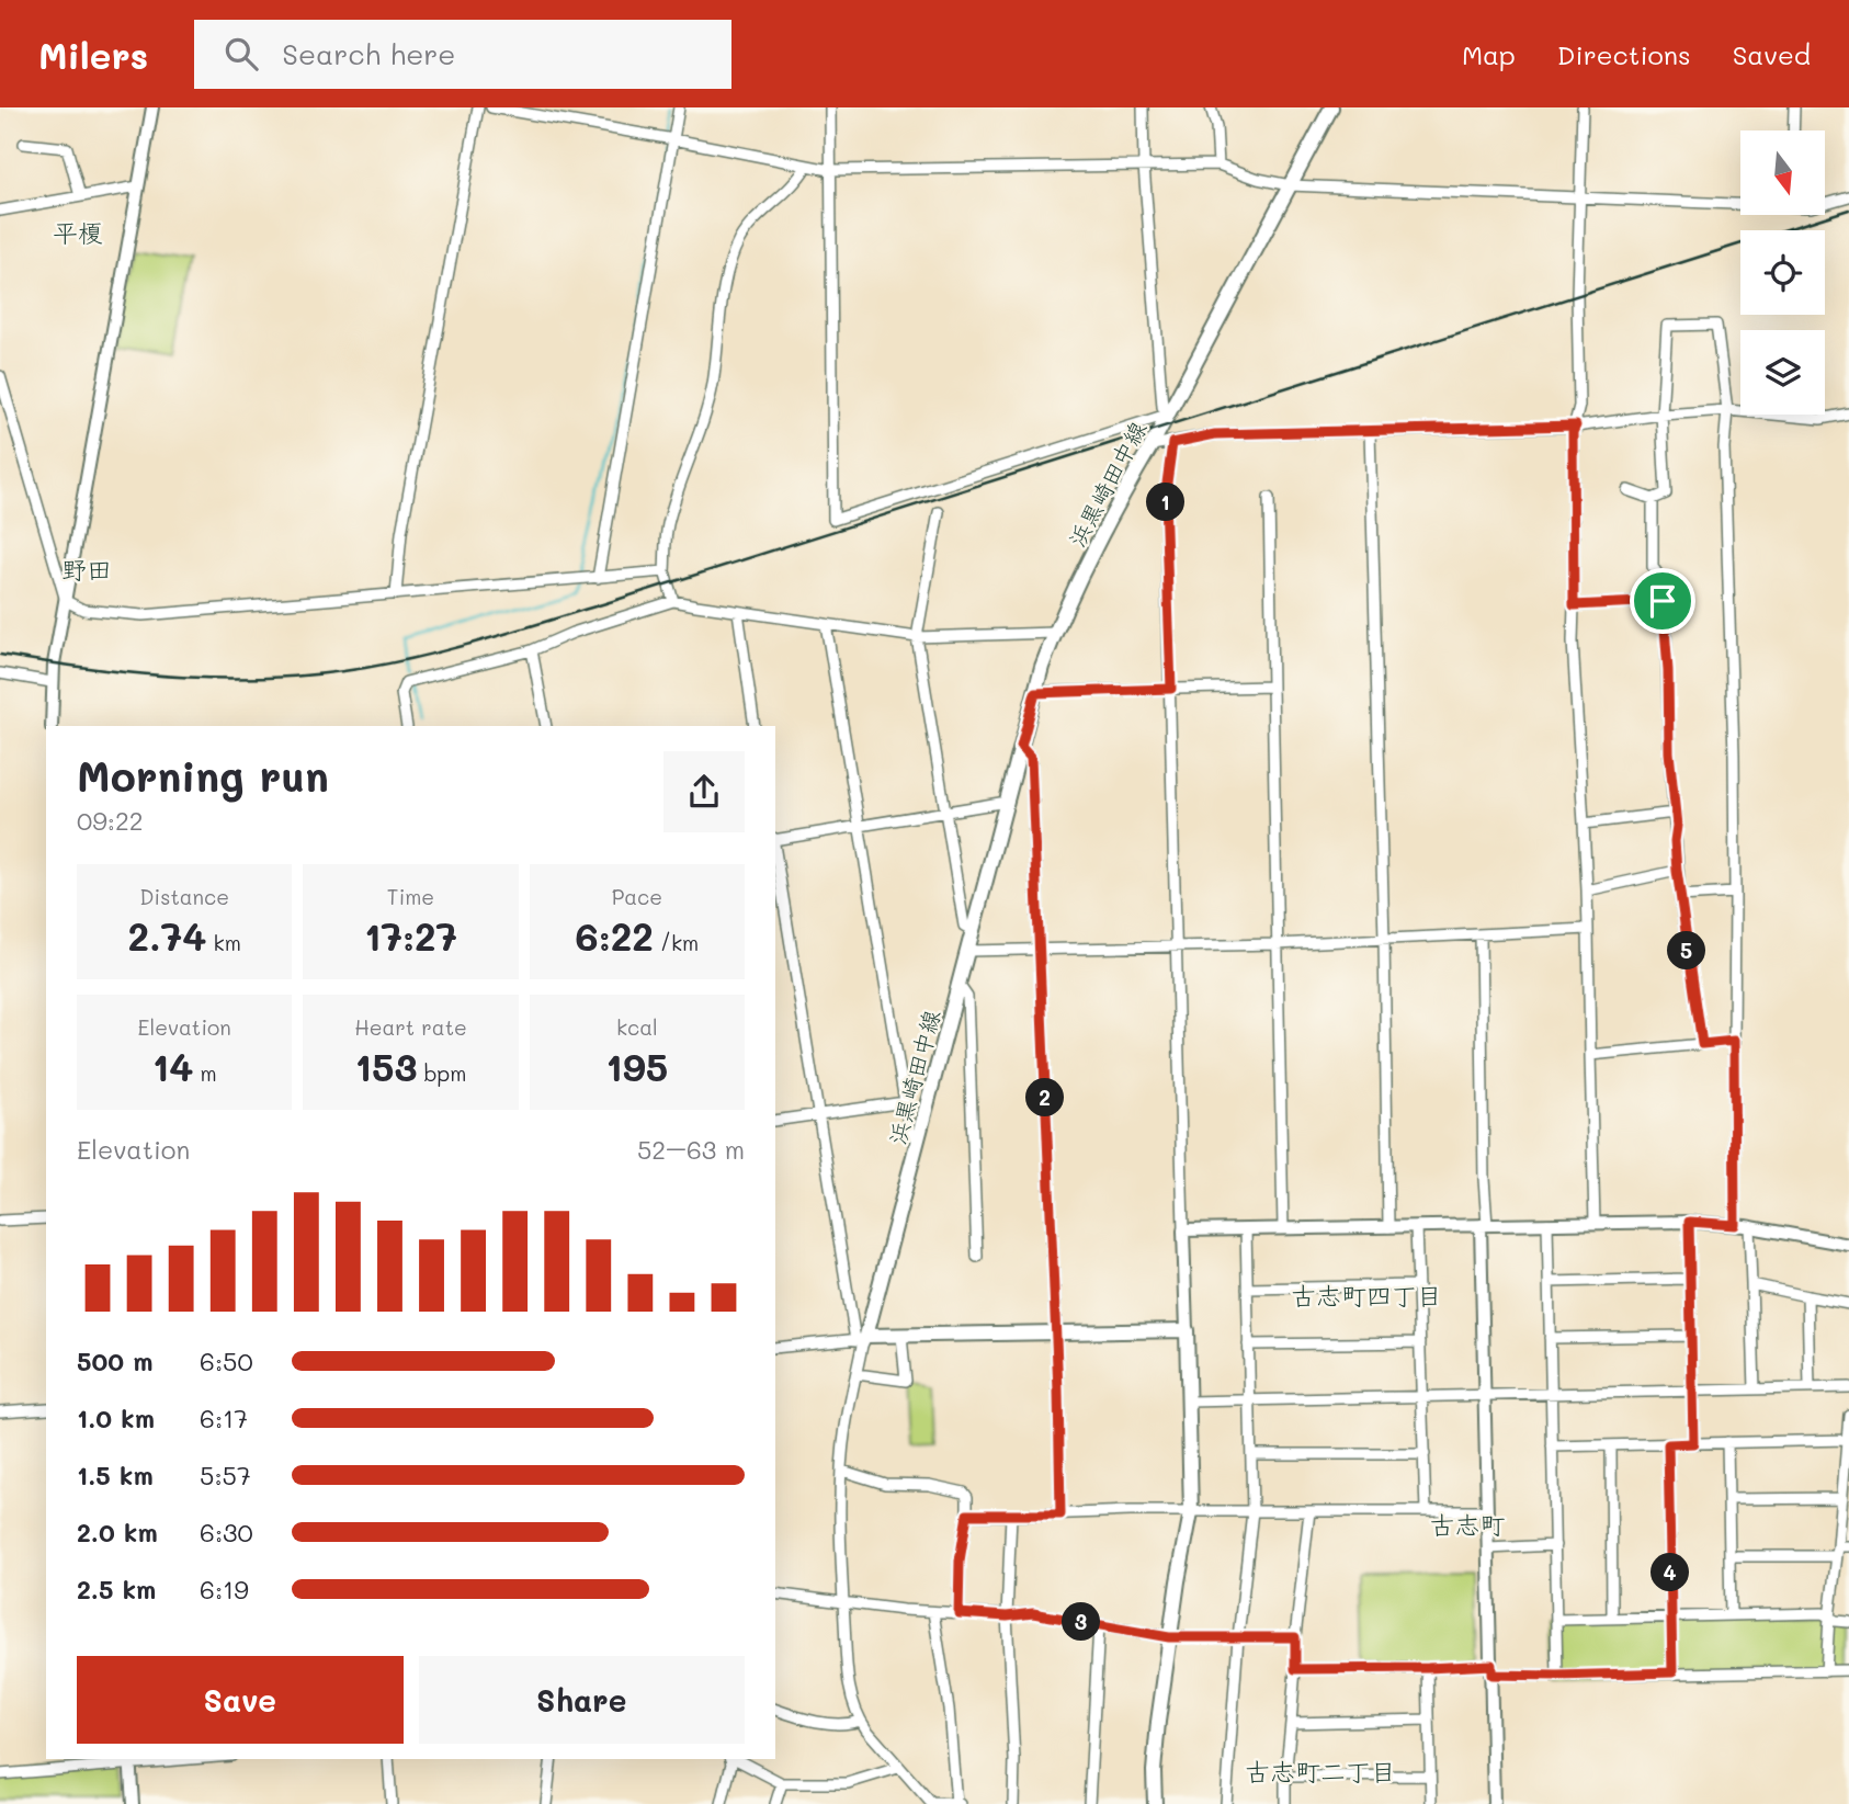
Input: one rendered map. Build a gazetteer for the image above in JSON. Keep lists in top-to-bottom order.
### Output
{
  "streets": {
    "main road": ["浜黒崎田中線"]
  },
  "districts": [
    "平榎",
    "野田",
    "古志町四丁目",
    "古志町",
    "古志町二丁目"
  ],
  "north": "bottom",
  "page": {
    "header": "Milers",
    "search": "Search here",
    "nav": ["Map", "Directions", "Saved"],
    "pins": [
      "1",
      "5",
      "2",
      "4",
      "3"
    ],
    "heading": ["Morning run", "09:22"],
    "stats": [
      ["Distance", "2.74 km"],
      ["Time", "17:27"],
      ["Pace", "6:22 /km"],
      ["Elevation", "14 m"],
      ["Heart rate", "153 bpm"],
      ["kcal", "195"]
    ],
    "chart": ["Elevation", "52–63 m"],
    "list": [
      {
        "name": "500 m",
        "note": "6:50"
      },
      {
        "name": "1.0 km",
        "note": "6:17"
      },
      {
        "name": "1.5 km",
        "note": "5:57"
      },
      {
        "name": "2.0 km",
        "note": "6:30"
      },
      {
        "name": "2.5 km",
        "note": "6:19"
      }
    ],
    "buttons": ["Save", "Share"]
  }
}
